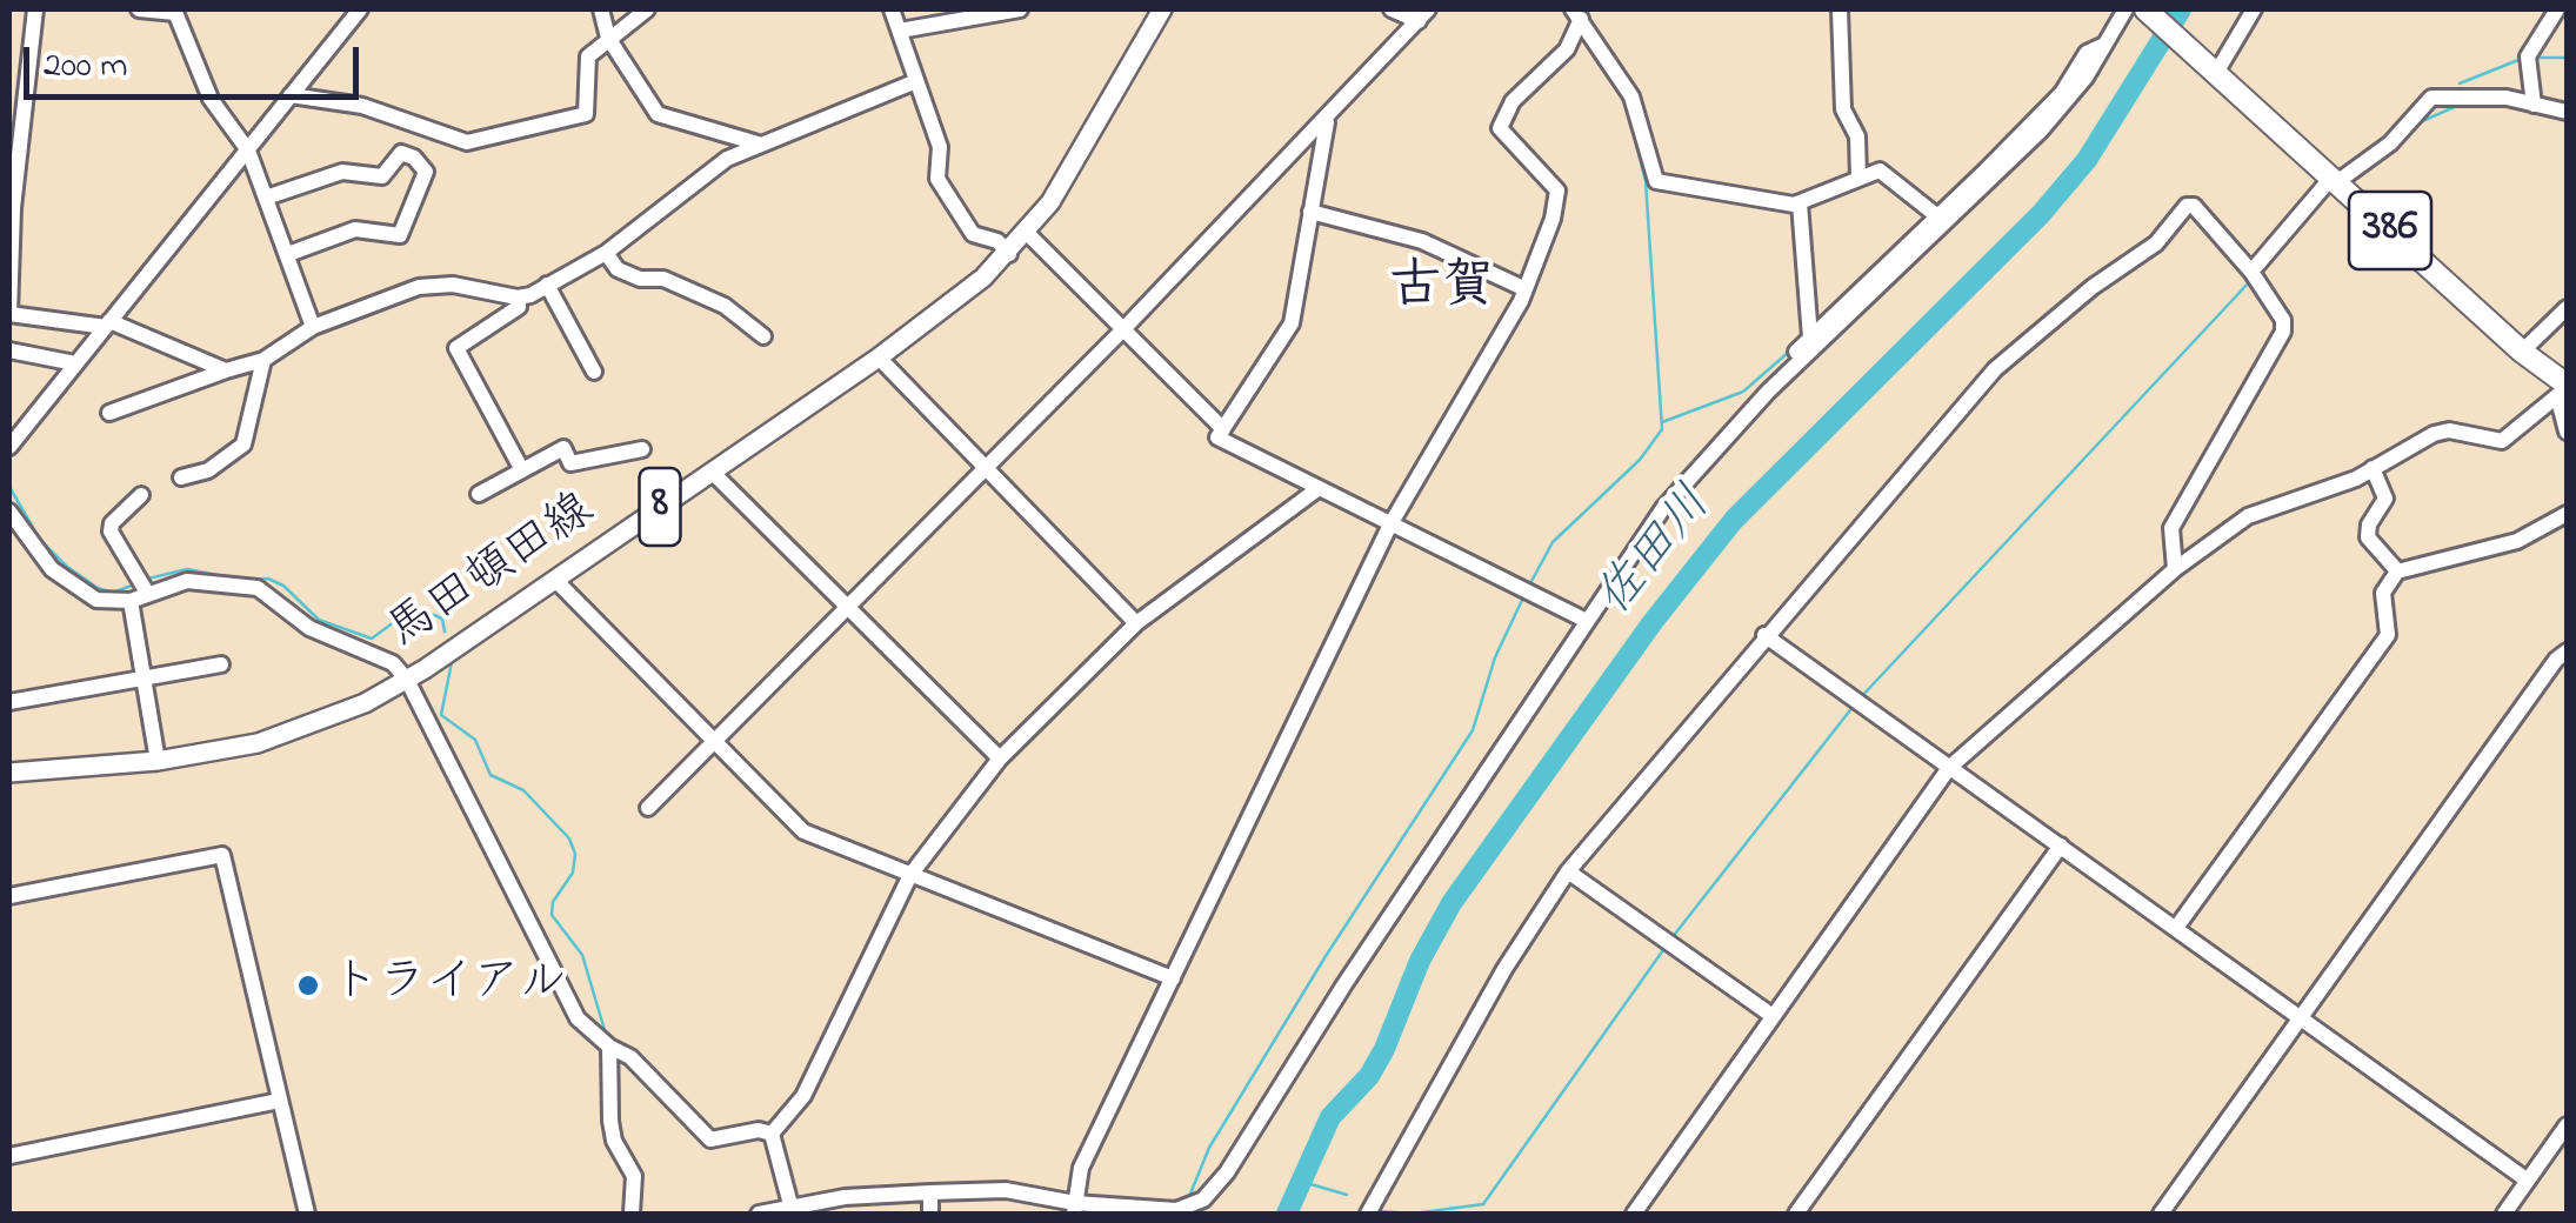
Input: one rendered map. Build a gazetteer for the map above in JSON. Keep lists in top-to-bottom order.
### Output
{
  "streets": {
    "highway": ["386"],
    "main road": ["8", "馬田頓田線"]
  },
  "districts": ["古賀"],
  "water": ["佐田川"],
  "places": ["トライアル"],
  "scale_bar": "200 m"
}
